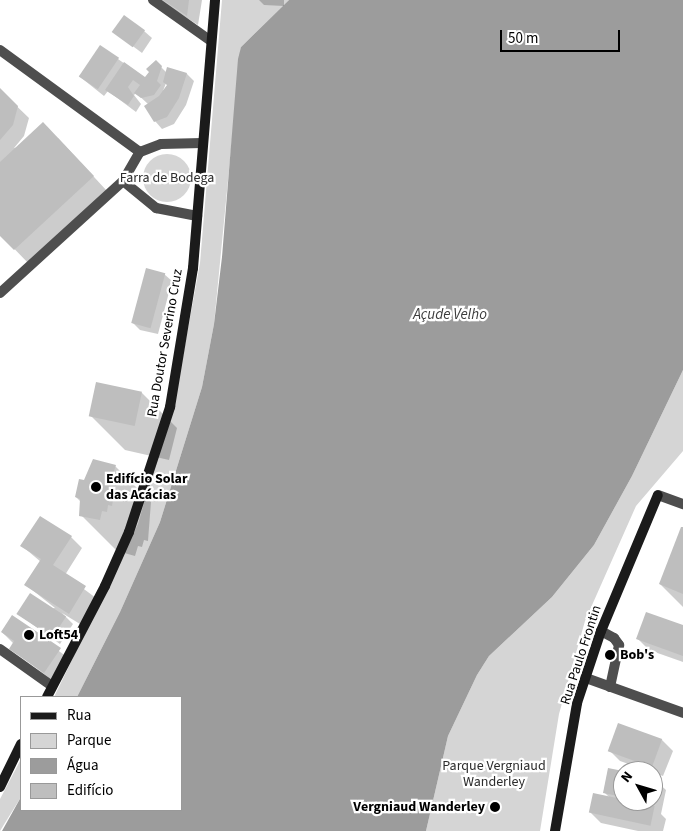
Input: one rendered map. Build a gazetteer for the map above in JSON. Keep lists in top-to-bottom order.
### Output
{
  "streets": {
    "main road": ["Rua Doutor Severino Cruz", "Rua Paulo Frontin"]
  },
  "water": ["Açude Velho"],
  "parks": ["Farra de Bodega", "Parque Vergniaud Wanderley"],
  "places": [
    "Edifício Solar das Acácias",
    "Loft54",
    "Bob's",
    "Vergniaud Wanderley"
  ],
  "legend": [
    "Rua",
    "Parque",
    "Água",
    "Edifício"
  ],
  "scale_bar": "50 m",
  "north": "top left"
}
